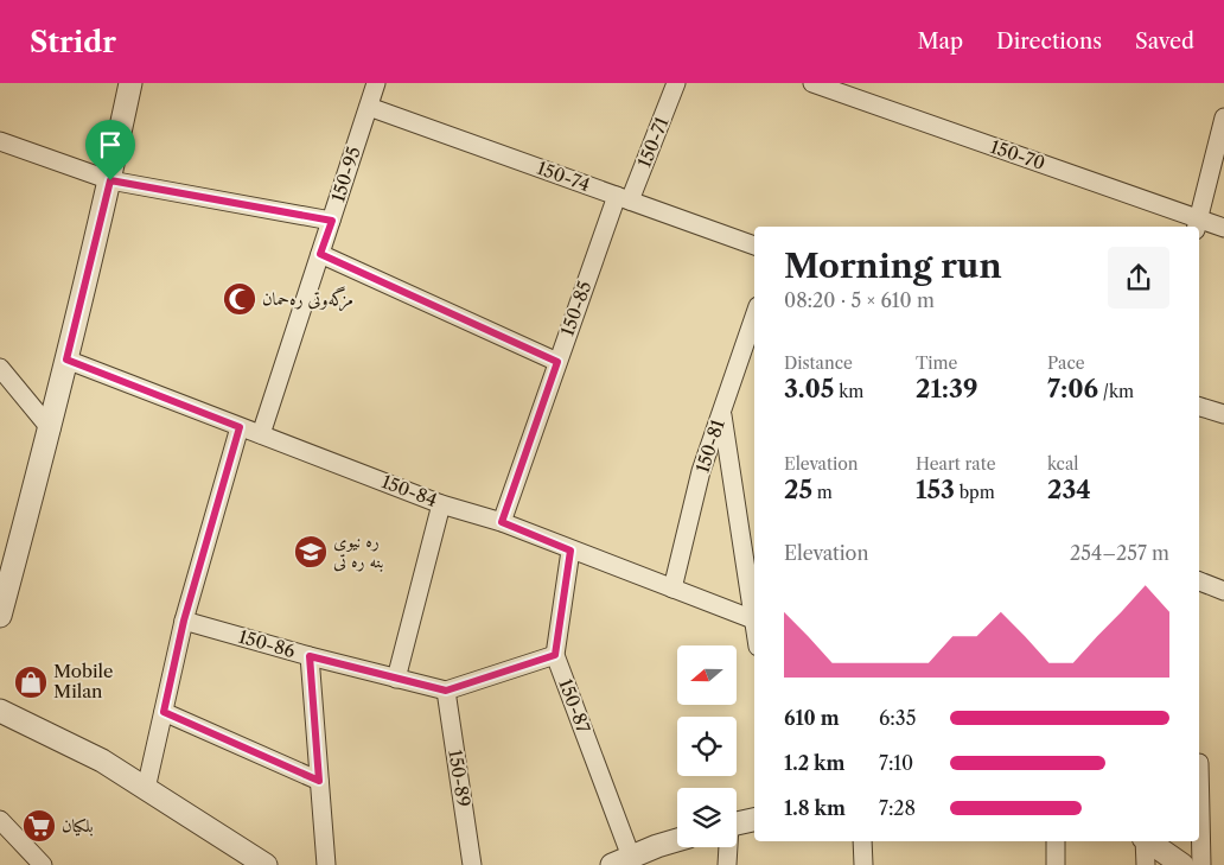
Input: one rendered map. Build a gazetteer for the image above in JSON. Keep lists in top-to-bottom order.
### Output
{
  "streets": {
    "street": [
      "150-71",
      "150-70",
      "150-95",
      "150-74",
      "150-85",
      "150-81",
      "150-84",
      "150-86",
      "150-87",
      "150-89"
    ]
  },
  "crossings": [
    ["150-71", "150-74"],
    ["150-71", "150-85"],
    ["150-95", "150-74"],
    ["150-95", "150-84"],
    ["150-74", "150-85"],
    ["150-85", "150-84"],
    ["150-81", "150-84"],
    ["150-84", "150-87"],
    ["150-86", "150-89"]
  ],
  "places": {
    "mosque": ["مزگەوتی رەحمان"],
    "school or university": ["ره نیوی بنه ره تی"],
    "shop": ["Mobile Milan"],
    "supermarket": ["بلكيان"]
  },
  "north": "left",
  "page": {
    "header": "Stridr",
    "nav": ["Map", "Directions", "Saved"],
    "heading": ["Morning run", "08:20 · 5 × 610 m"],
    "stats": [
      ["Distance", "3.05 km"],
      ["Time", "21:39"],
      ["Pace", "7:06 /km"],
      ["Elevation", "25 m"],
      ["Heart rate", "153 bpm"],
      ["kcal", "234"]
    ],
    "chart": ["Elevation", "254–257 m"],
    "list": [
      {
        "name": "610 m",
        "note": "6:35"
      },
      {
        "name": "1.2 km",
        "note": "7:10"
      },
      {
        "name": "1.8 km",
        "note": "7:28"
      }
    ]
  }
}
